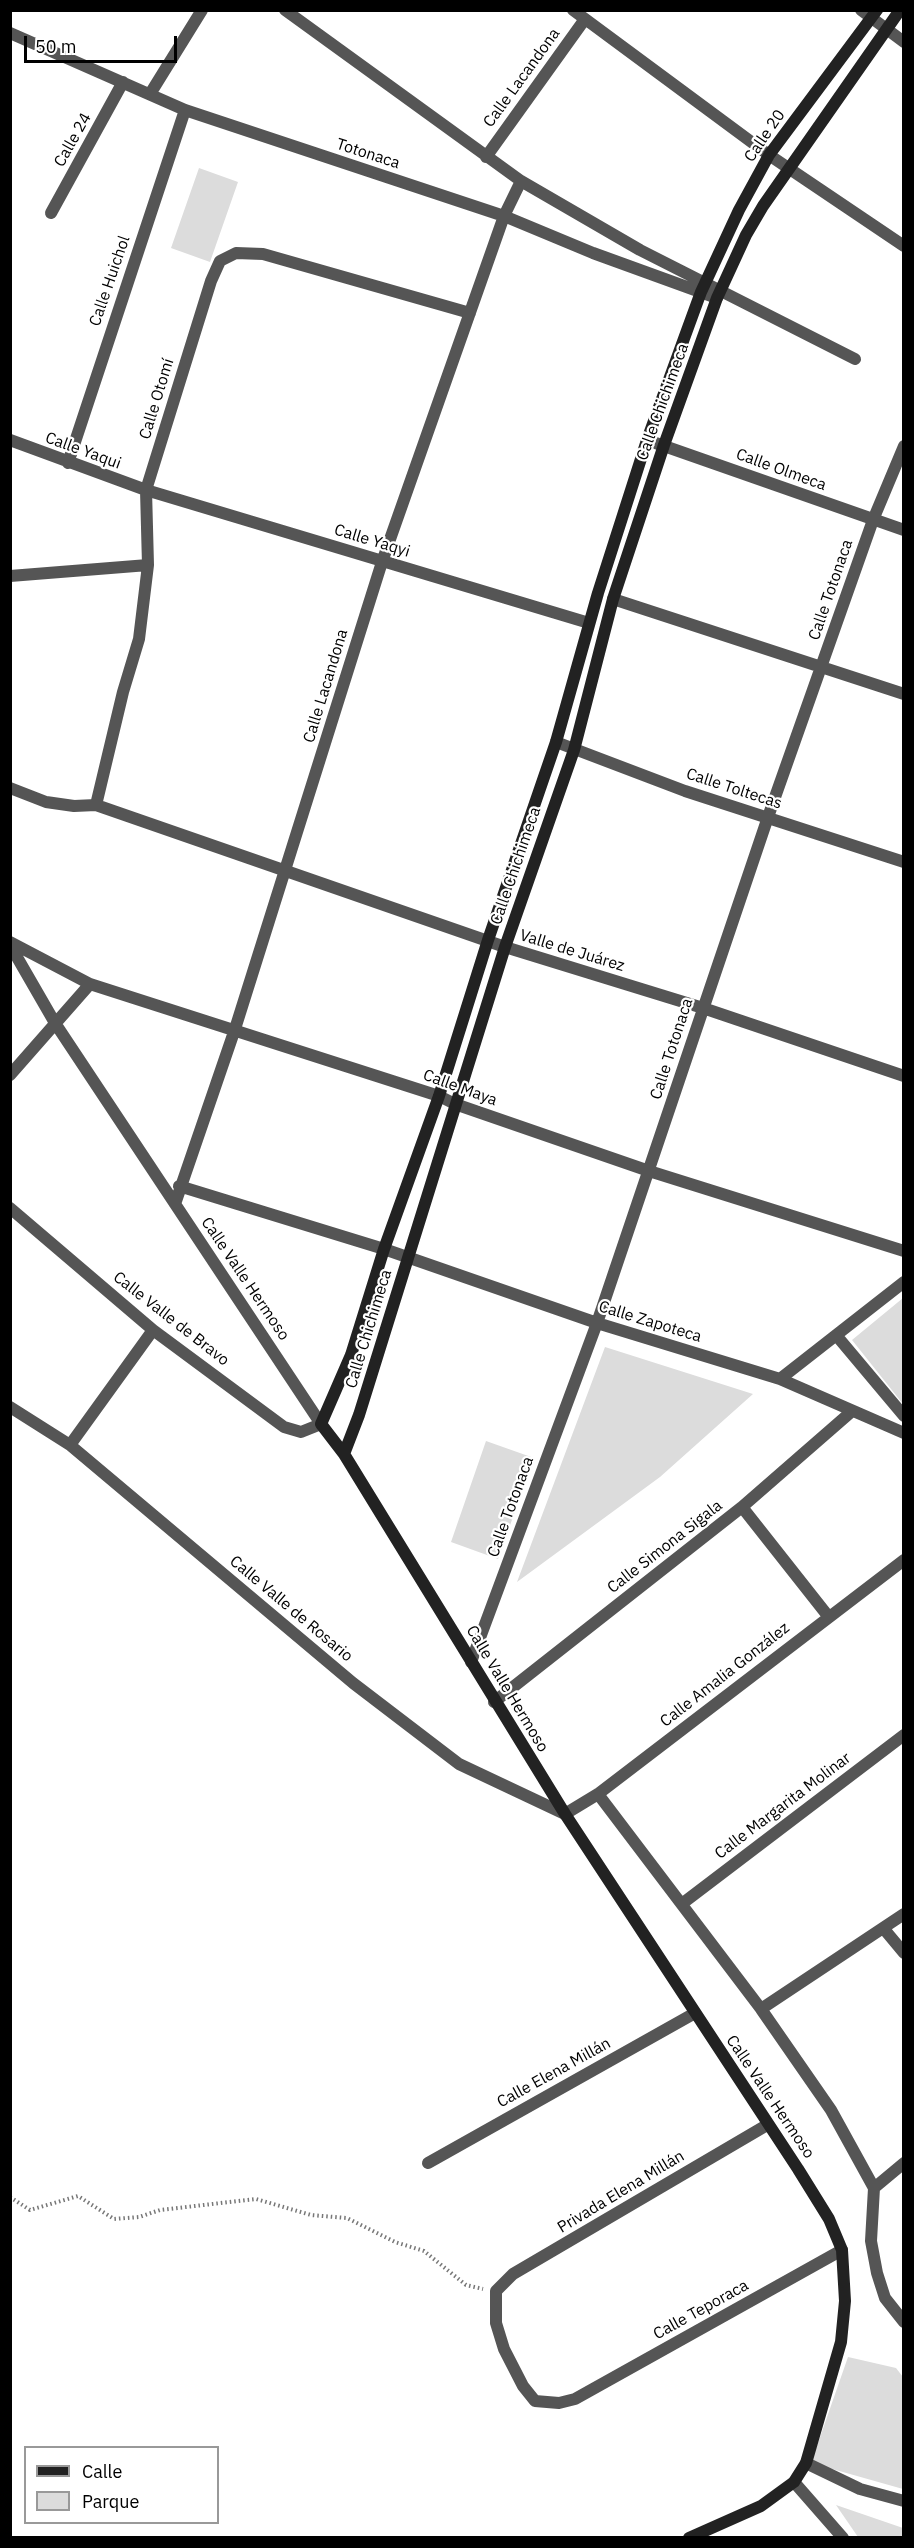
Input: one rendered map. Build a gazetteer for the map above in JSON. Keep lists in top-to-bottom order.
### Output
{
  "streets": {
    "main road": ["Calle 20", "Calle Chichimeca", "Calle Valle Hermoso"],
    "street": [
      "Calle Lacandona",
      "Calle 24",
      "Totonaca",
      "Calle Huichol",
      "Calle Otomí",
      "Calle Yaqui",
      "Calle Olmeca",
      "Calle Yaqyi",
      "Calle Totonaca",
      "Calle Toltecas",
      "Valle de Juárez",
      "Calle Maya",
      "Calle Valle de Bravo",
      "Calle Zapoteca",
      "Calle Simona Sigala",
      "Calle Valle de Rosario",
      "Calle Amalia González",
      "Calle Margarita Molinar",
      "Calle Elena Millán",
      "Privada Elena Millán",
      "Calle Teporaca"
    ]
  },
  "crossings": [
    ["Calle Lacandona", "Totonaca"],
    ["Calle Lacandona", "Calle Otomí"],
    ["Calle Lacandona", "Calle Yaqyi"],
    ["Calle Lacandona", "Valle de Juárez"],
    ["Calle Lacandona", "Calle Maya"],
    ["Calle Lacandona", "Calle Valle Hermoso"],
    ["Calle Lacandona", "Calle Zapoteca"],
    ["Calle 20", "Totonaca"],
    ["Calle 20", "Calle Chichimeca"],
    ["Calle 24", "Totonaca"],
    ["Totonaca", "Calle Huichol"],
    ["Totonaca", "Calle Chichimeca"],
    ["Calle Huichol", "Calle Yaqui"],
    ["Calle Otomí", "Calle Yaqui"],
    ["Calle Otomí", "Calle Yaqyi"],
    ["Calle Otomí", "Valle de Juárez"],
    ["Calle Chichimeca", "Calle Olmeca"],
    ["Calle Chichimeca", "Calle Yaqyi"],
    ["Calle Chichimeca", "Calle Toltecas"],
    ["Calle Chichimeca", "Valle de Juárez"],
    ["Calle Chichimeca", "Calle Maya"],
    ["Calle Chichimeca", "Calle Valle Hermoso"],
    ["Calle Chichimeca", "Calle Valle de Bravo"],
    ["Calle Chichimeca", "Calle Zapoteca"],
    ["Calle Yaqui", "Calle Yaqyi"],
    ["Calle Olmeca", "Calle Totonaca"],
    ["Calle Totonaca", "Calle Toltecas"],
    ["Calle Totonaca", "Valle de Juárez"],
    ["Calle Totonaca", "Calle Maya"],
    ["Calle Totonaca", "Calle Valle Hermoso"],
    ["Calle Totonaca", "Calle Zapoteca"],
    ["Calle Maya", "Calle Valle Hermoso"],
    ["Calle Valle Hermoso", "Calle Valle de Bravo"],
    ["Calle Valle Hermoso", "Calle Simona Sigala"],
    ["Calle Valle Hermoso", "Calle Valle de Rosario"],
    ["Calle Valle Hermoso", "Calle Amalia González"],
    ["Calle Valle Hermoso", "Calle Elena Millán"],
    ["Calle Valle Hermoso", "Privada Elena Millán"],
    ["Calle Valle Hermoso", "Calle Teporaca"],
    ["Calle Zapoteca", "Calle Simona Sigala"],
    ["Calle Valle de Rosario", "Calle Amalia González"],
    ["Privada Elena Millán", "Calle Teporaca"]
  ],
  "legend": ["Calle", "Parque"],
  "scale_bar": "50 m"
}
